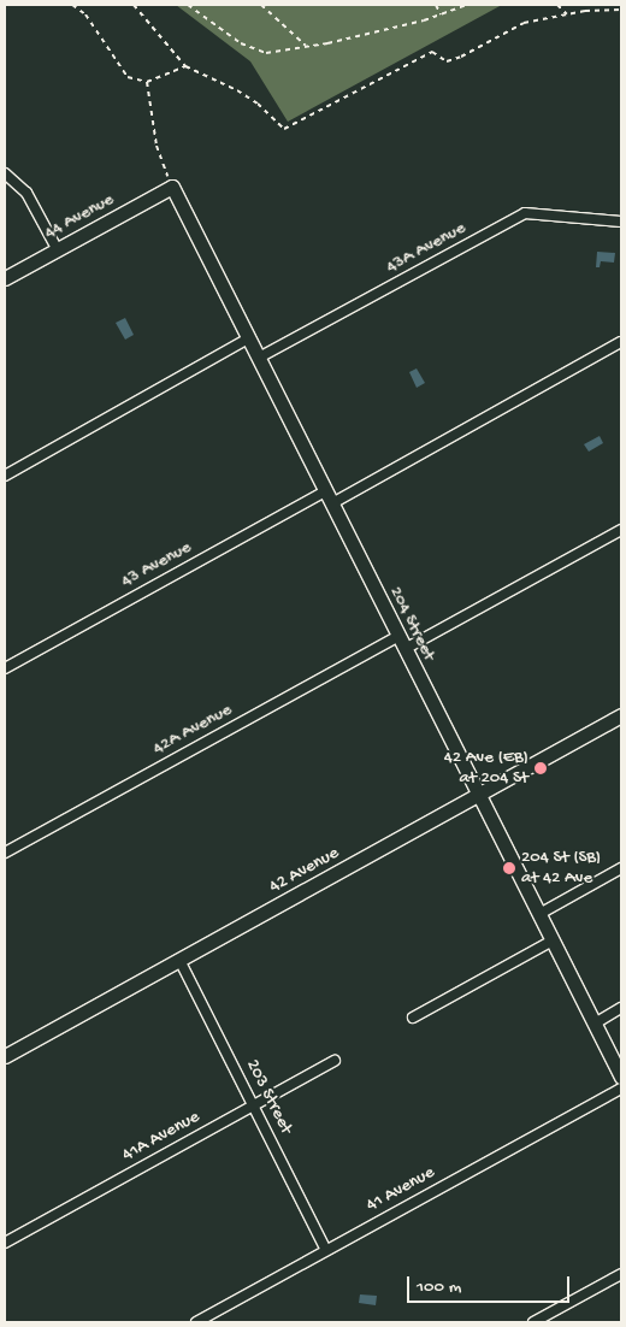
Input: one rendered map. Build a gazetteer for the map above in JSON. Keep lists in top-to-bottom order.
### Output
{
  "streets": {
    "street": [
      "44 Avenue",
      "43A Avenue",
      "43 Avenue",
      "204 Street",
      "42A Avenue",
      "42 Avenue",
      "203 Street",
      "41A Avenue",
      "41 Avenue"
    ]
  },
  "crossings": [
    ["44 Avenue", "204 Street"],
    ["43A Avenue", "204 Street"],
    ["43 Avenue", "204 Street"],
    ["204 Street", "42A Avenue"],
    ["204 Street", "42 Avenue"],
    ["42 Avenue", "203 Street"],
    ["203 Street", "41A Avenue"],
    ["203 Street", "41 Avenue"]
  ],
  "places": ["42 Ave (EB) at 204 St", "204 St (SB) at 42 Ave"],
  "scale_bar": "100 m"
}
